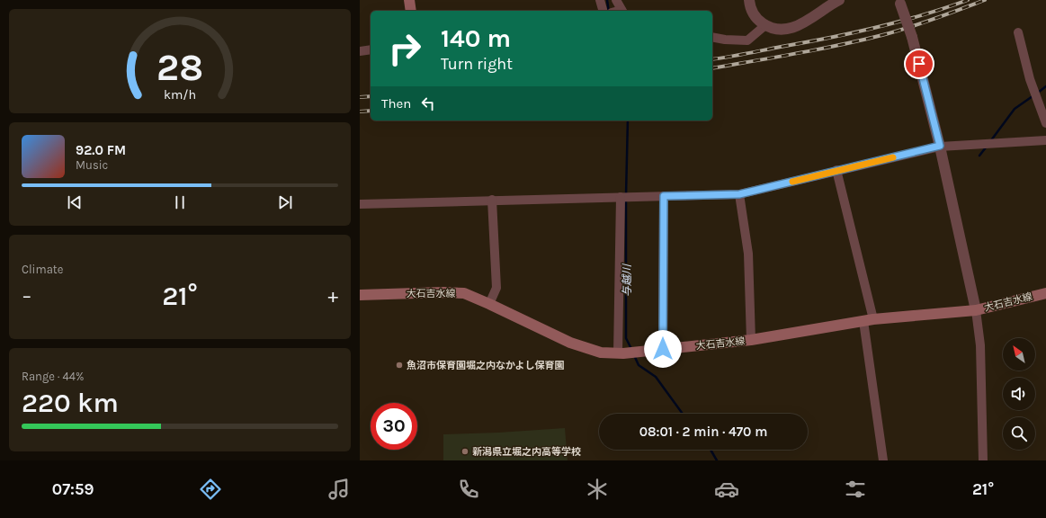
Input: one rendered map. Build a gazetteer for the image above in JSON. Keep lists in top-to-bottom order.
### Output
{
  "streets": {
    "main road": ["大石吉水線"]
  },
  "water": ["与越川"],
  "places": ["魚沼市保育園堀之内なかよし保育園", "新潟県立堀之内高等学校"],
  "north": "top left",
  "page": {
    "turn": ["140 m", "Turn right"],
    "then": "Then",
    "song": ["92.0 FM", "Music"],
    "tile": [
      "Climate",
      ["Range · 44%", "220 km"]
    ],
    "heat": ["−", "21°", "+"],
    "limit": "30",
    "trip": "08:01 · 2 min · 470 m",
    "tabs": ["07:59", "21°"],
    "gauge": ["28", "km/h"]
  }
}
